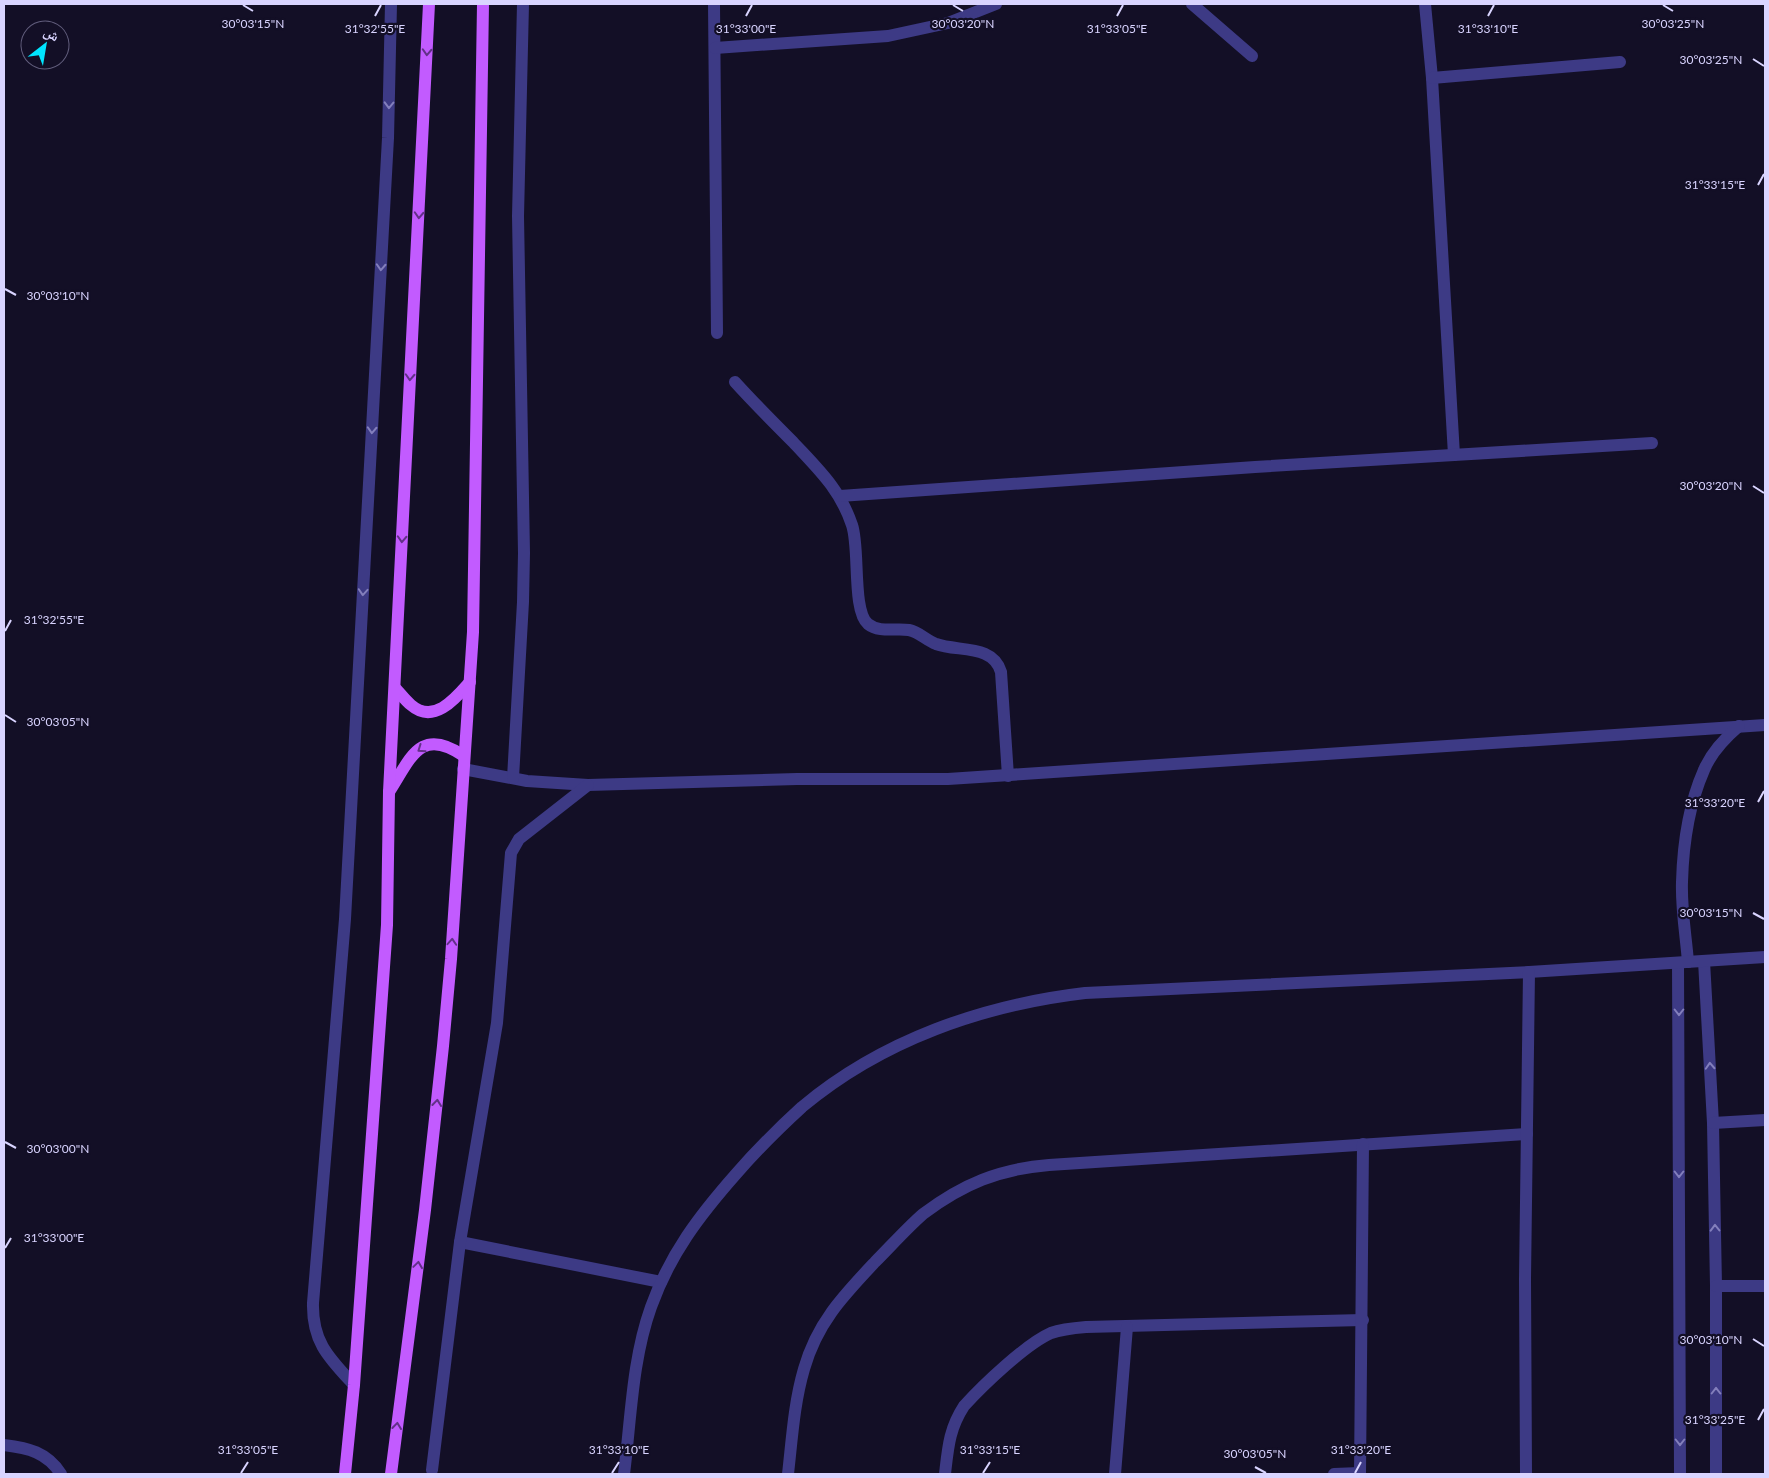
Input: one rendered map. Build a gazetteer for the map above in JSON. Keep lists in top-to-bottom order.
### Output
{
  "north": "top right",
  "coordinates": [
    "30°03'15\"N",
    "30°03'20\"N",
    "30°03'25\"N",
    "31°32'55\"E",
    "31°33'00\"E",
    "31°33'05\"E",
    "31°33'10\"E",
    "31°33'15\"E",
    "30°03'10\"N",
    "30°03'05\"N",
    "31°33'20\"E",
    "30°03'00\"N",
    "31°33'25\"E"
  ]
}
